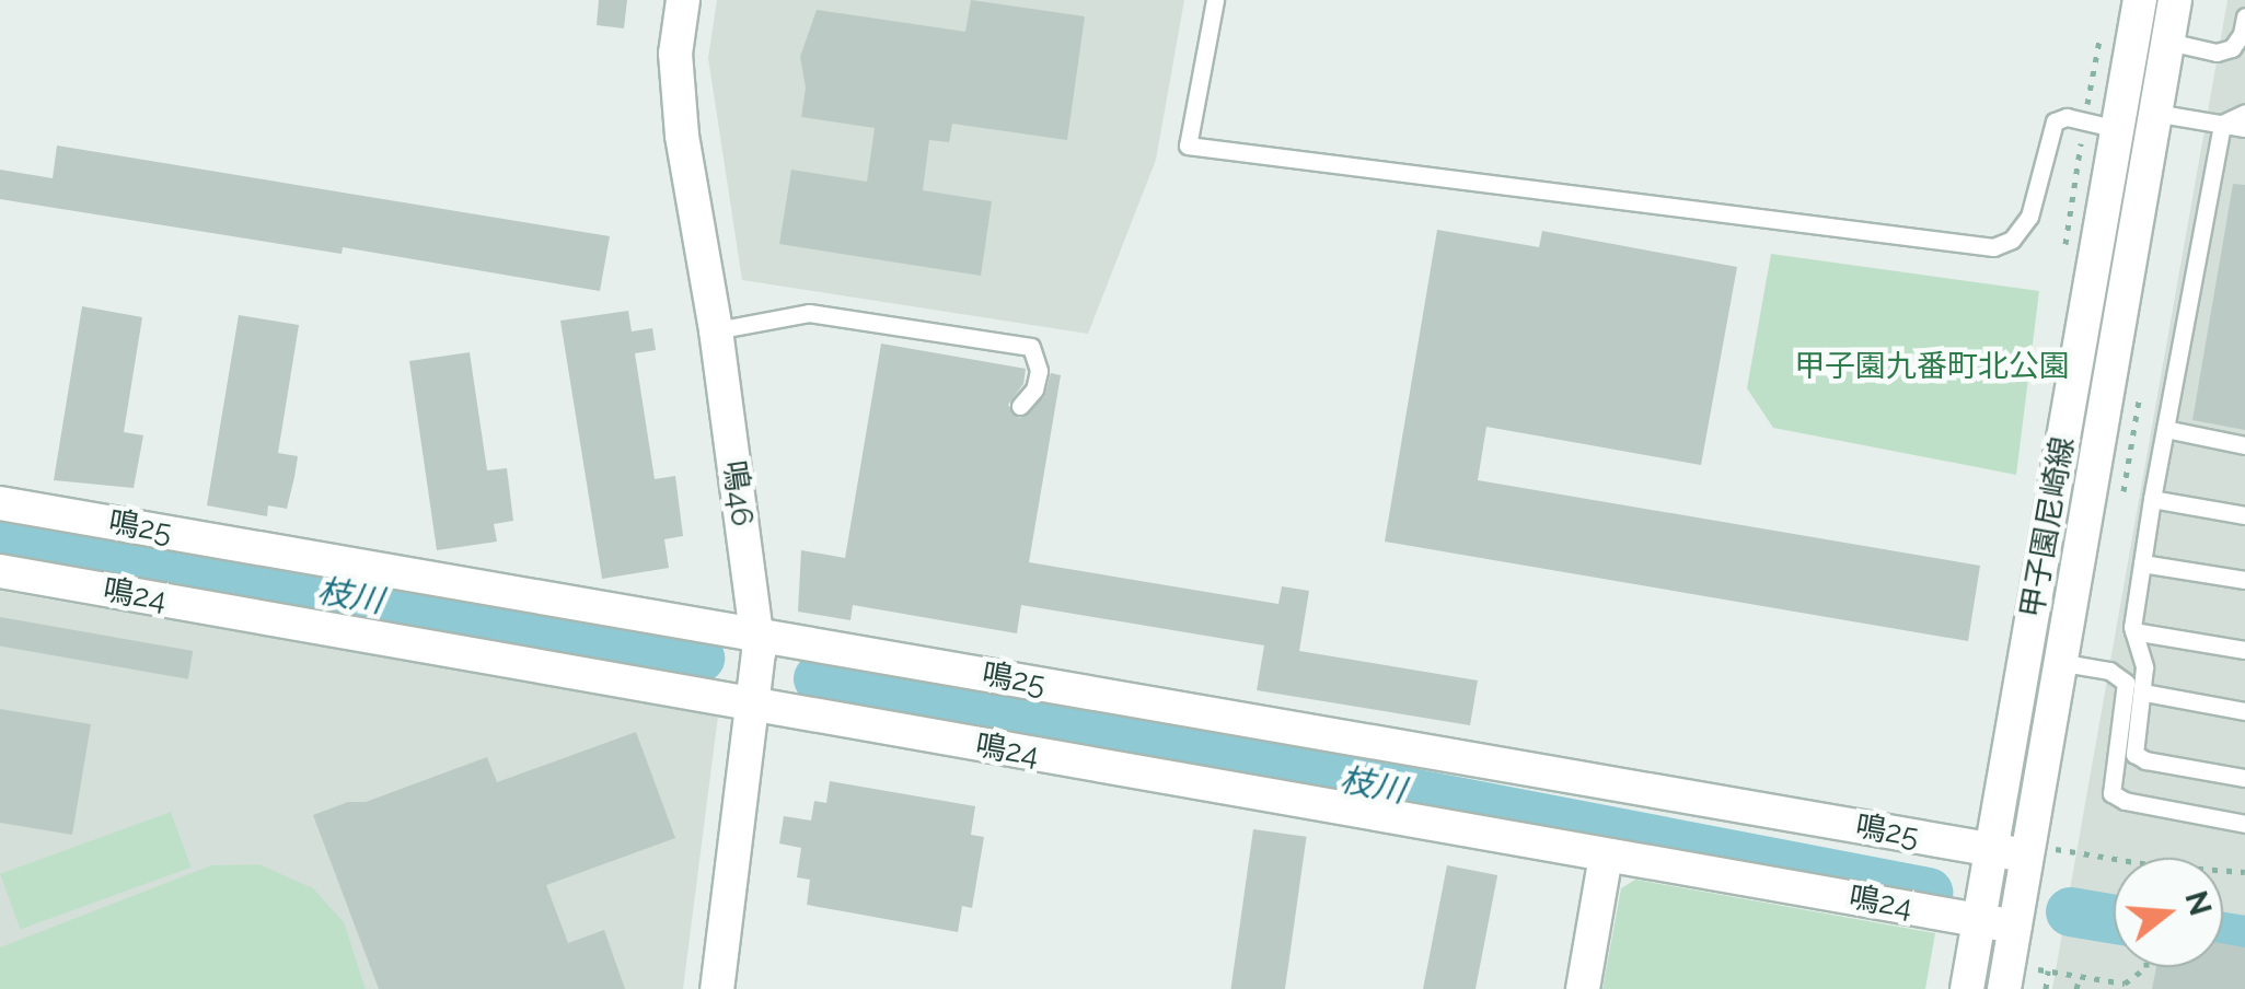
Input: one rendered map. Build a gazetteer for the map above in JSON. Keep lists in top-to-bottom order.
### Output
{
  "streets": {
    "street": [
      "鳴46",
      "鳴25",
      "甲子園尼崎線",
      "鳴24"
    ]
  },
  "crossings": [
    ["鳴46", "鳴25"],
    ["鳴46", "鳴24"],
    ["鳴25", "甲子園尼崎線"],
    ["甲子園尼崎線", "鳴24"]
  ],
  "water": ["枝川"],
  "parks": ["甲子園九番町北公園"],
  "north": "right"
}
